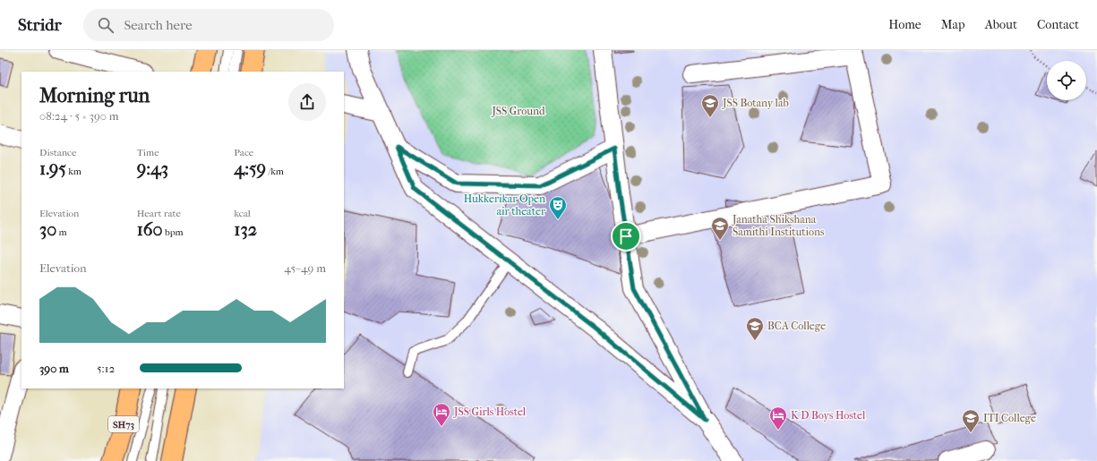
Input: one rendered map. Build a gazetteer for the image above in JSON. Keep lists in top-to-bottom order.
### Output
{
  "streets": {
    "main road": ["SH73"]
  },
  "parks": ["JSS Ground"],
  "places": {
    "school or university": [
      "JSS Botany lab",
      "Janatha Shikshana Samithi Institutions",
      "BCA College",
      "ITI College"
    ],
    "theatre": ["Hukkerikar Open air theater"],
    "hotel": ["JSS Girls Hostel", "K D Boys Hostel"]
  },
  "page": {
    "header": "Stridr",
    "search": "Search here",
    "nav": [
      "Home",
      "Map",
      "About",
      "Contact"
    ],
    "heading": ["Morning run", "08:24 · 5 × 390 m"],
    "stats": [
      ["Distance", "1.95 km"],
      ["Time", "9:43"],
      ["Pace", "4:59 /km"],
      ["Elevation", "30 m"],
      ["Heart rate", "160 bpm"],
      ["kcal", "132"]
    ],
    "chart": ["Elevation", "45–49 m"],
    "list": [
      {
        "name": "390 m",
        "note": "5:12"
      }
    ]
  }
}
